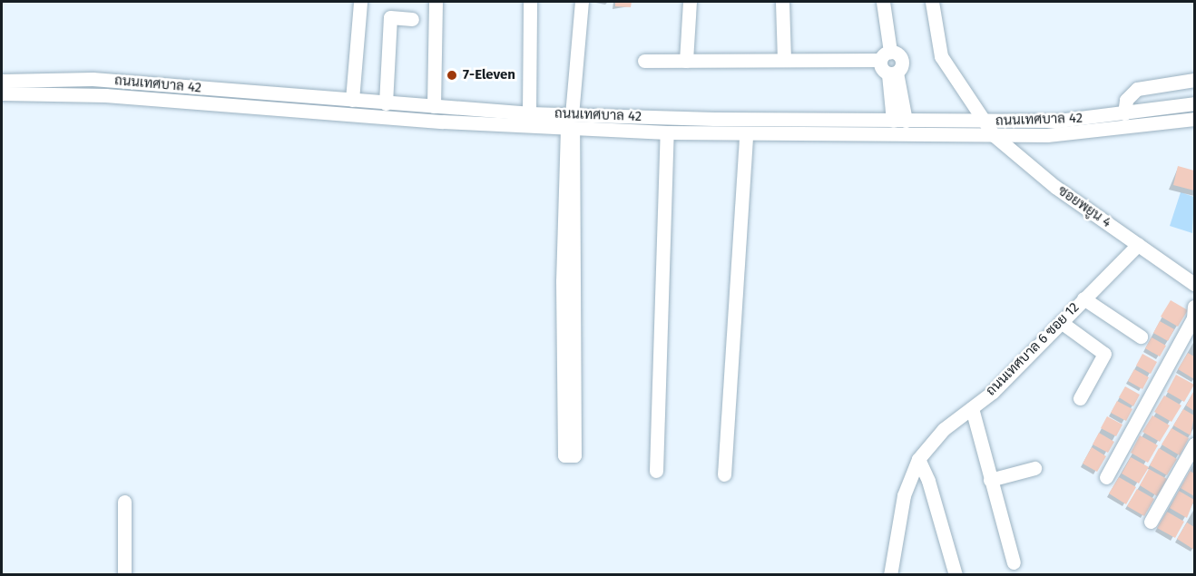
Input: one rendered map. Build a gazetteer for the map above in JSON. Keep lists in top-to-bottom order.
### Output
{
  "streets": {
    "street": ["ถนนเทศบาล 42", "ซอยพยูน 4", "ถนนเทศบาล 6 ซอย 12"]
  },
  "crossings": [
    ["ถนนเทศบาล 42", "ซอยพยูน 4"],
    ["ซอยพยูน 4", "ถนนเทศบาล 6 ซอย 12"]
  ],
  "places": ["7-Eleven"]
}
